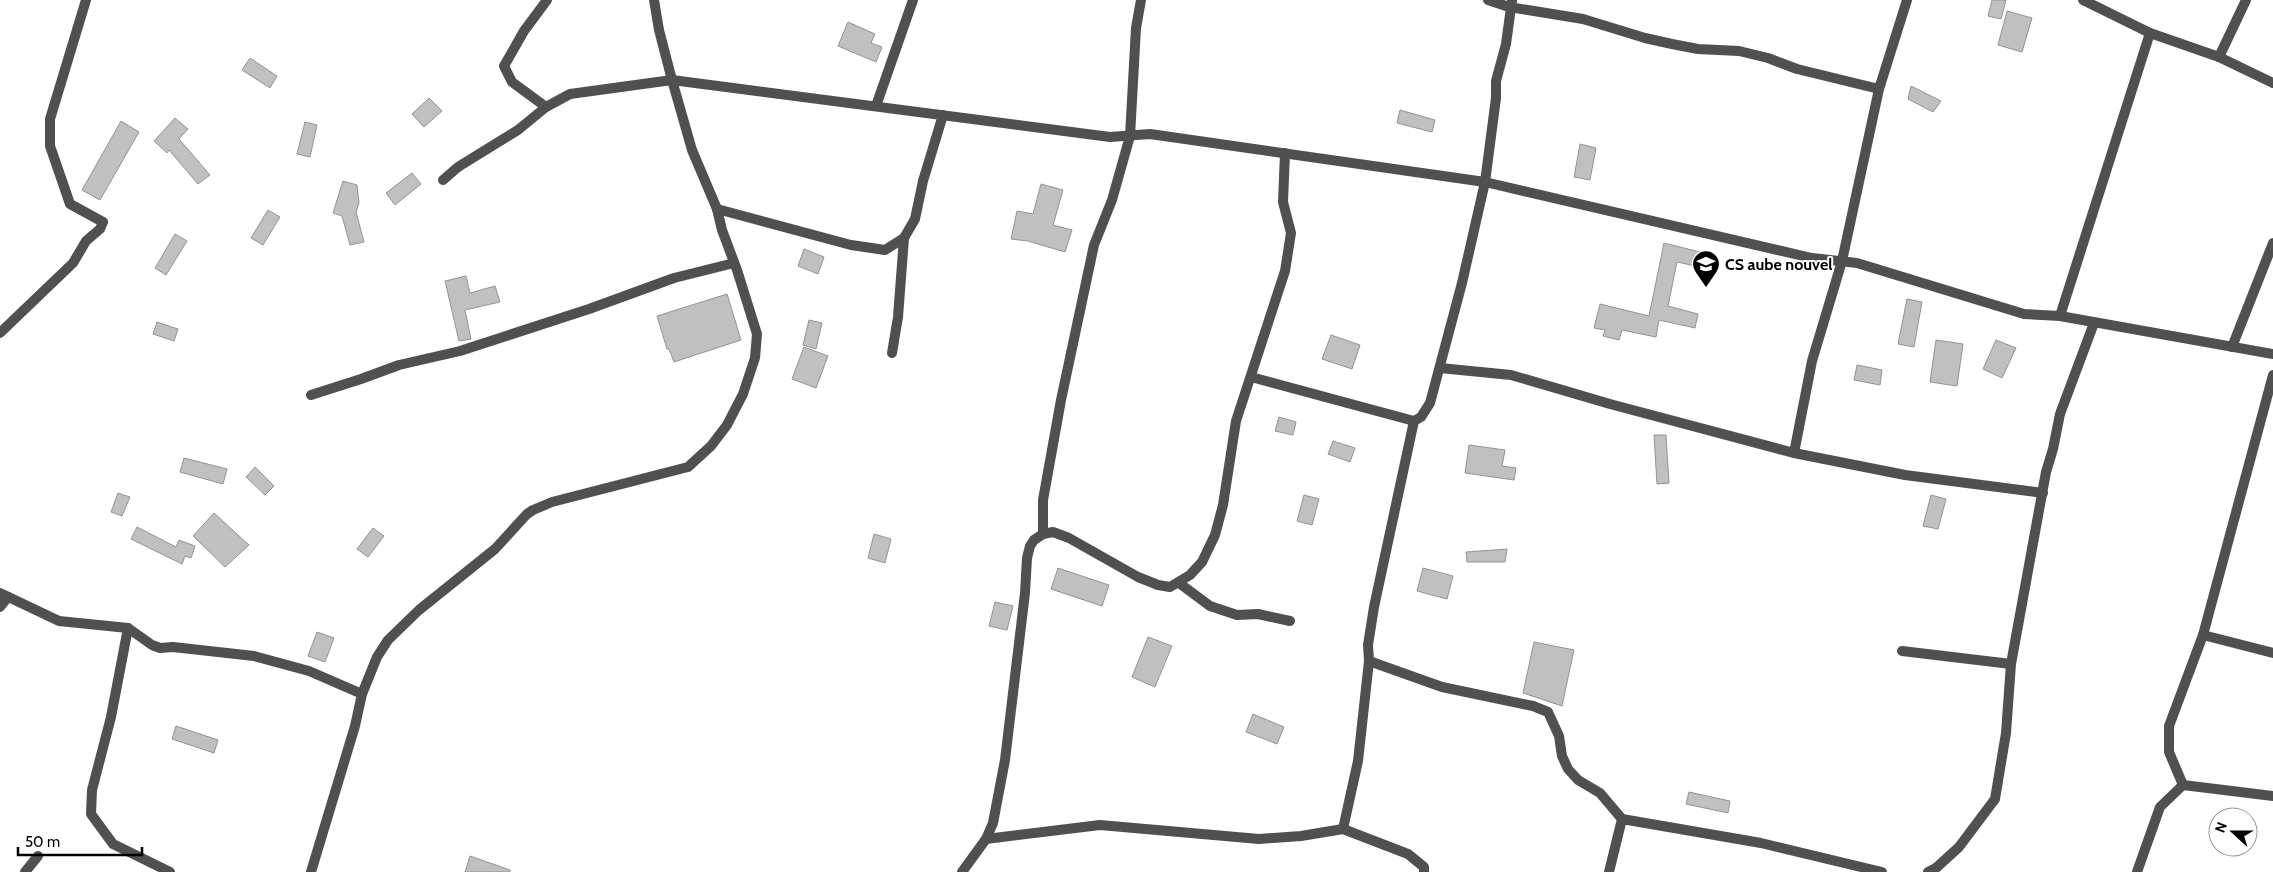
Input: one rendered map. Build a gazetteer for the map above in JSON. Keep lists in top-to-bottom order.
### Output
{
  "places": {
    "school or university": ["CS aube nouvel"]
  },
  "scale_bar": "50 m",
  "north": "left"
}
